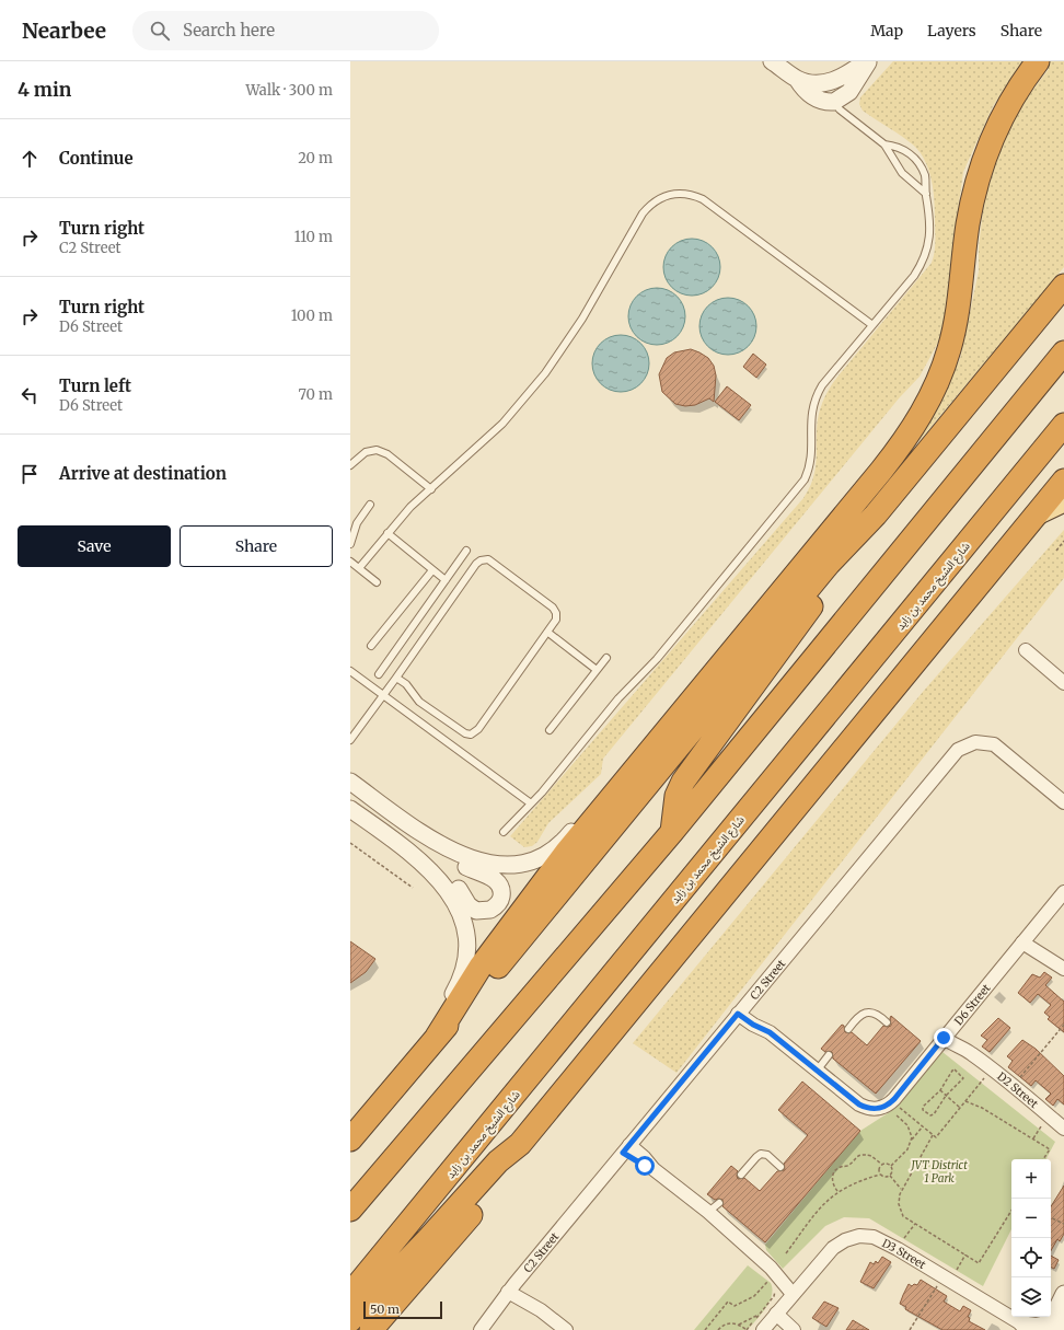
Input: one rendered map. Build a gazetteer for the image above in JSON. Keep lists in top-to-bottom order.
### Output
{
  "streets": {
    "highway": ["شارع الشيخ محمد بن زايد"],
    "street": [
      "C2 Street",
      "D6 Street",
      "D2 Street",
      "D3 Street"
    ]
  },
  "crossings": [
    ["C2 Street", "D6 Street"],
    ["D6 Street", "D2 Street"]
  ],
  "parks": ["JVT District 1 Park"],
  "scale_bar": "50 m",
  "page": {
    "header": "Nearbee",
    "search": "Search here",
    "nav": ["Map", "Layers", "Share"],
    "heading": ["4 min", "Walk · 300 m"],
    "list": [
      ["Continue", "20 m"],
      ["Turn right", "C2 Street", "110 m"],
      ["Turn right", "D6 Street", "100 m"],
      ["Turn left", "D6 Street", "70 m"],
      "Arrive at destination"
    ],
    "buttons": ["Save", "Share"],
    "map_buttons": ["+", "−"],
    "scale": "50 m"
  }
}
